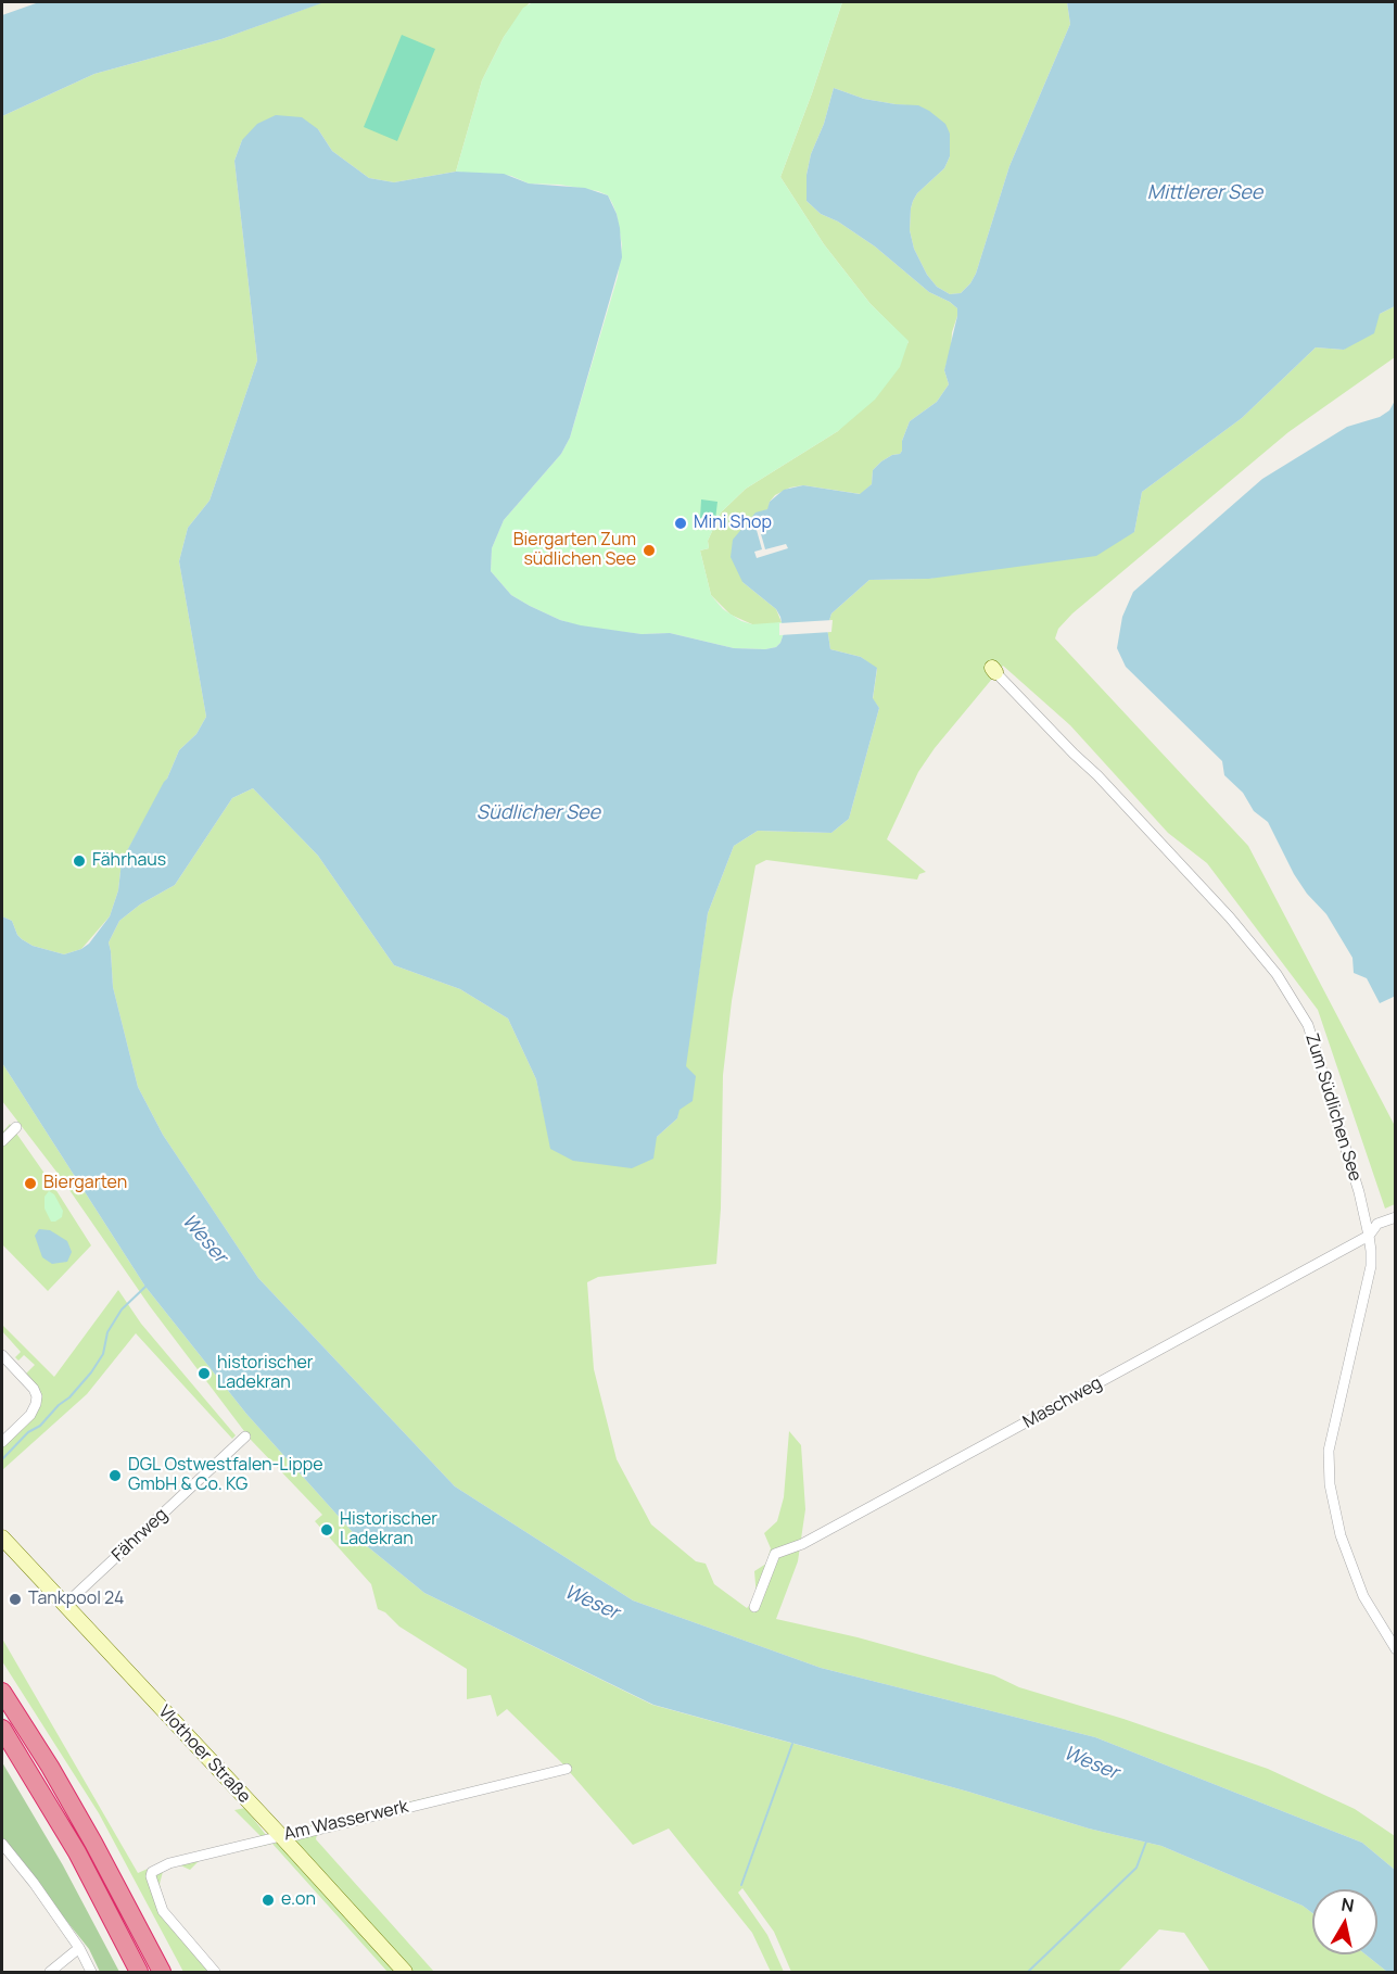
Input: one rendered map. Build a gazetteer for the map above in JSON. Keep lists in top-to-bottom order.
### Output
{
  "streets": {
    "main road": ["Vlothoer Straße"],
    "street": [
      "Zum Südlichen See",
      "Maschweg",
      "Fährweg",
      "Am Wasserwerk"
    ]
  },
  "crossings": [
    ["Zum Südlichen See", "Maschweg"],
    ["Fährweg", "Vlothoer Straße"],
    ["Vlothoer Straße", "Am Wasserwerk"]
  ],
  "water": ["Mittlerer See", "Südlicher See", "Weser"],
  "places": [
    "Mini Shop",
    "Biergarten Zum südlichen See",
    "Fährhaus",
    "Biergarten",
    "historischer Ladekran",
    "DGL Ostwestfalen-Lippe GmbH & Co. KG",
    "Historischer Ladekran",
    "Tankpool 24",
    "e.on"
  ],
  "north": "top"
}
